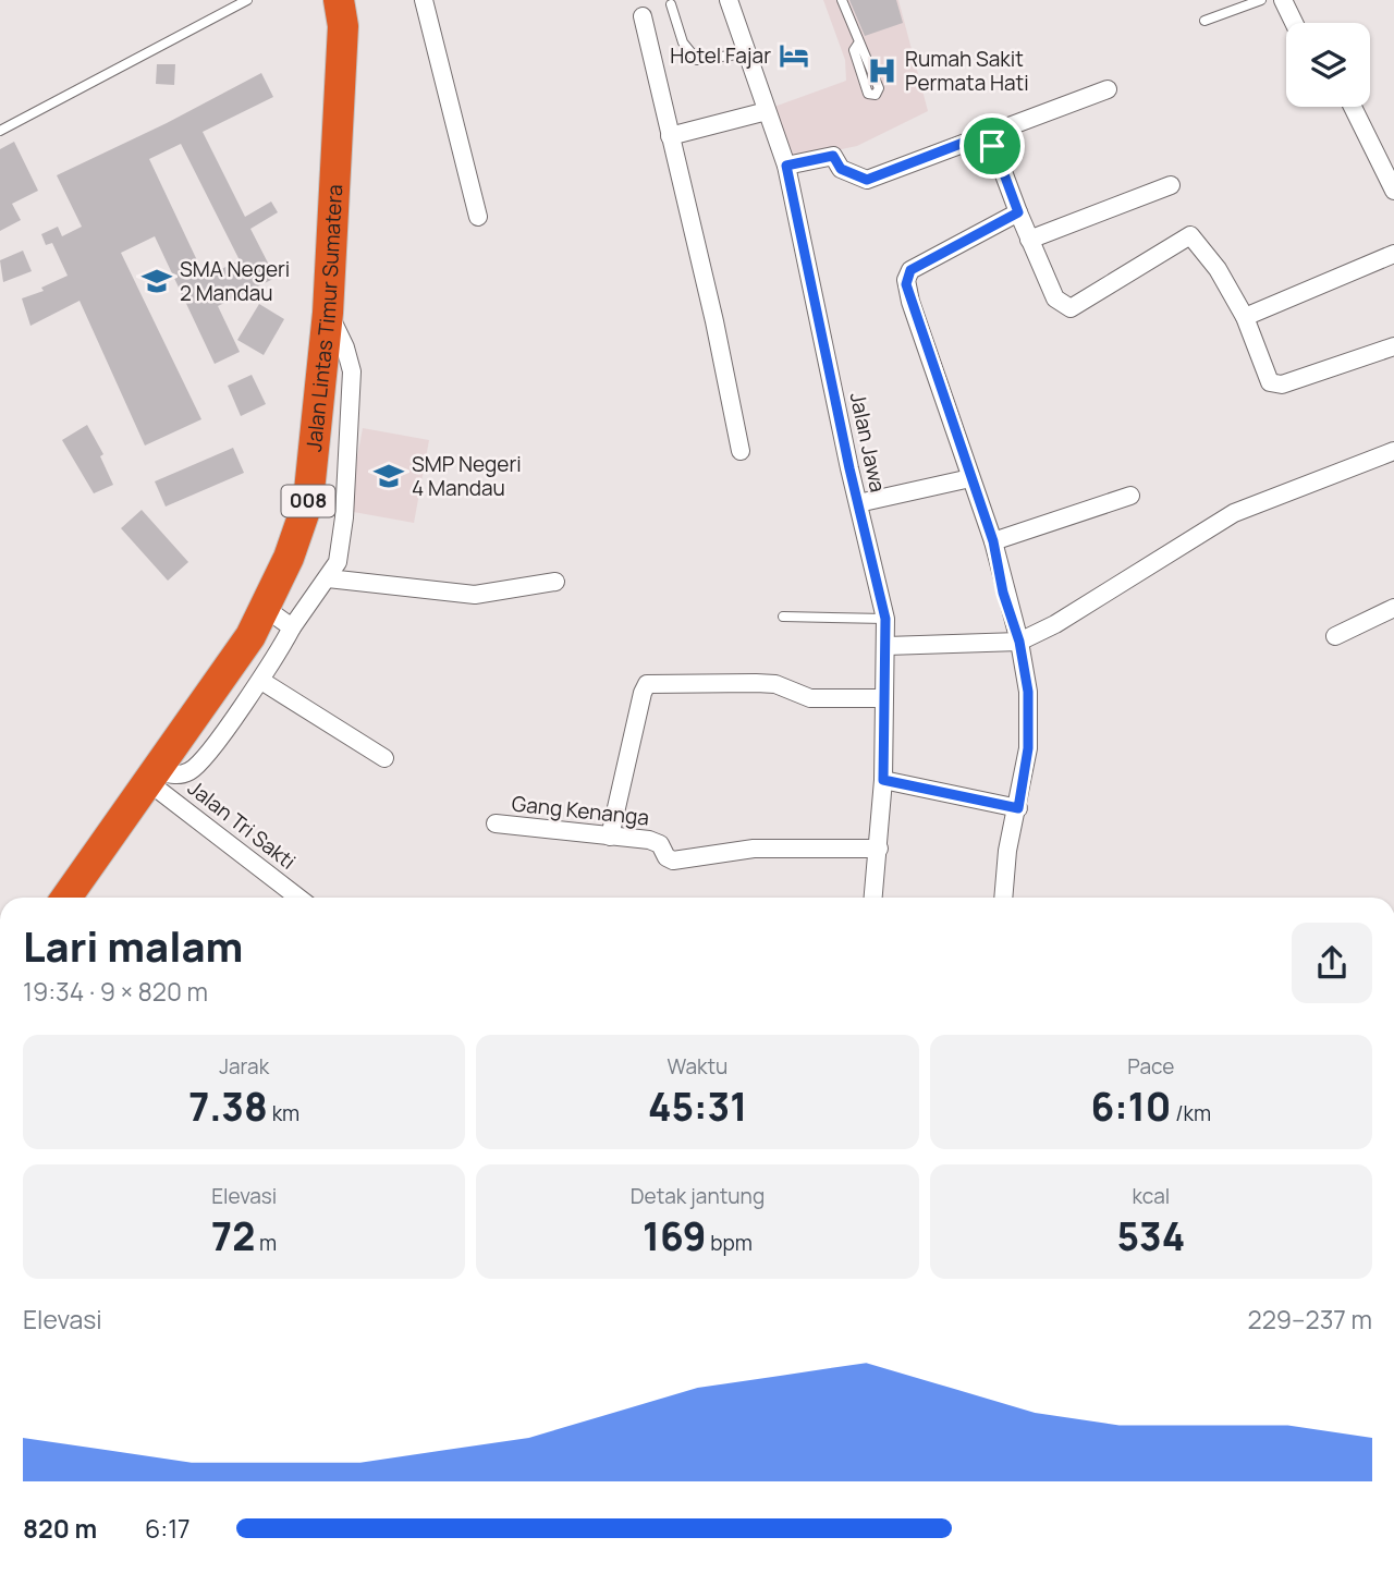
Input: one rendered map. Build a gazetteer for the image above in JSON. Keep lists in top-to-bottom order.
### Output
{
  "streets": {
    "highway": ["Jalan Lintas Timur Sumatera", "008"],
    "street": ["Jalan Jawa", "Gang Kenanga", "Jalan Tri Sakti"]
  },
  "crossings": [
    ["Jalan Lintas Timur Sumatera", "Jalan Tri Sakti"],
    ["Jalan Jawa", "Gang Kenanga"]
  ],
  "places": {
    "hotel": ["Hotel Fajar"],
    "hospital": ["Rumah Sakit Permata Hati"],
    "school or university": ["SMA Negeri 2 Mandau", "SMP Negeri 4 Mandau"]
  },
  "page": {
    "heading": ["Lari malam", "19:34 · 9 × 820 m"],
    "stats": [
      ["Jarak", "7.38 km"],
      ["Waktu", "45:31"],
      ["Pace", "6:10 /km"],
      ["Elevasi", "72 m"],
      ["Detak jantung", "169 bpm"],
      ["kcal", "534"]
    ],
    "chart": ["Elevasi", "229–237 m"],
    "list": [
      {
        "name": "820 m",
        "note": "6:17"
      }
    ]
  }
}
